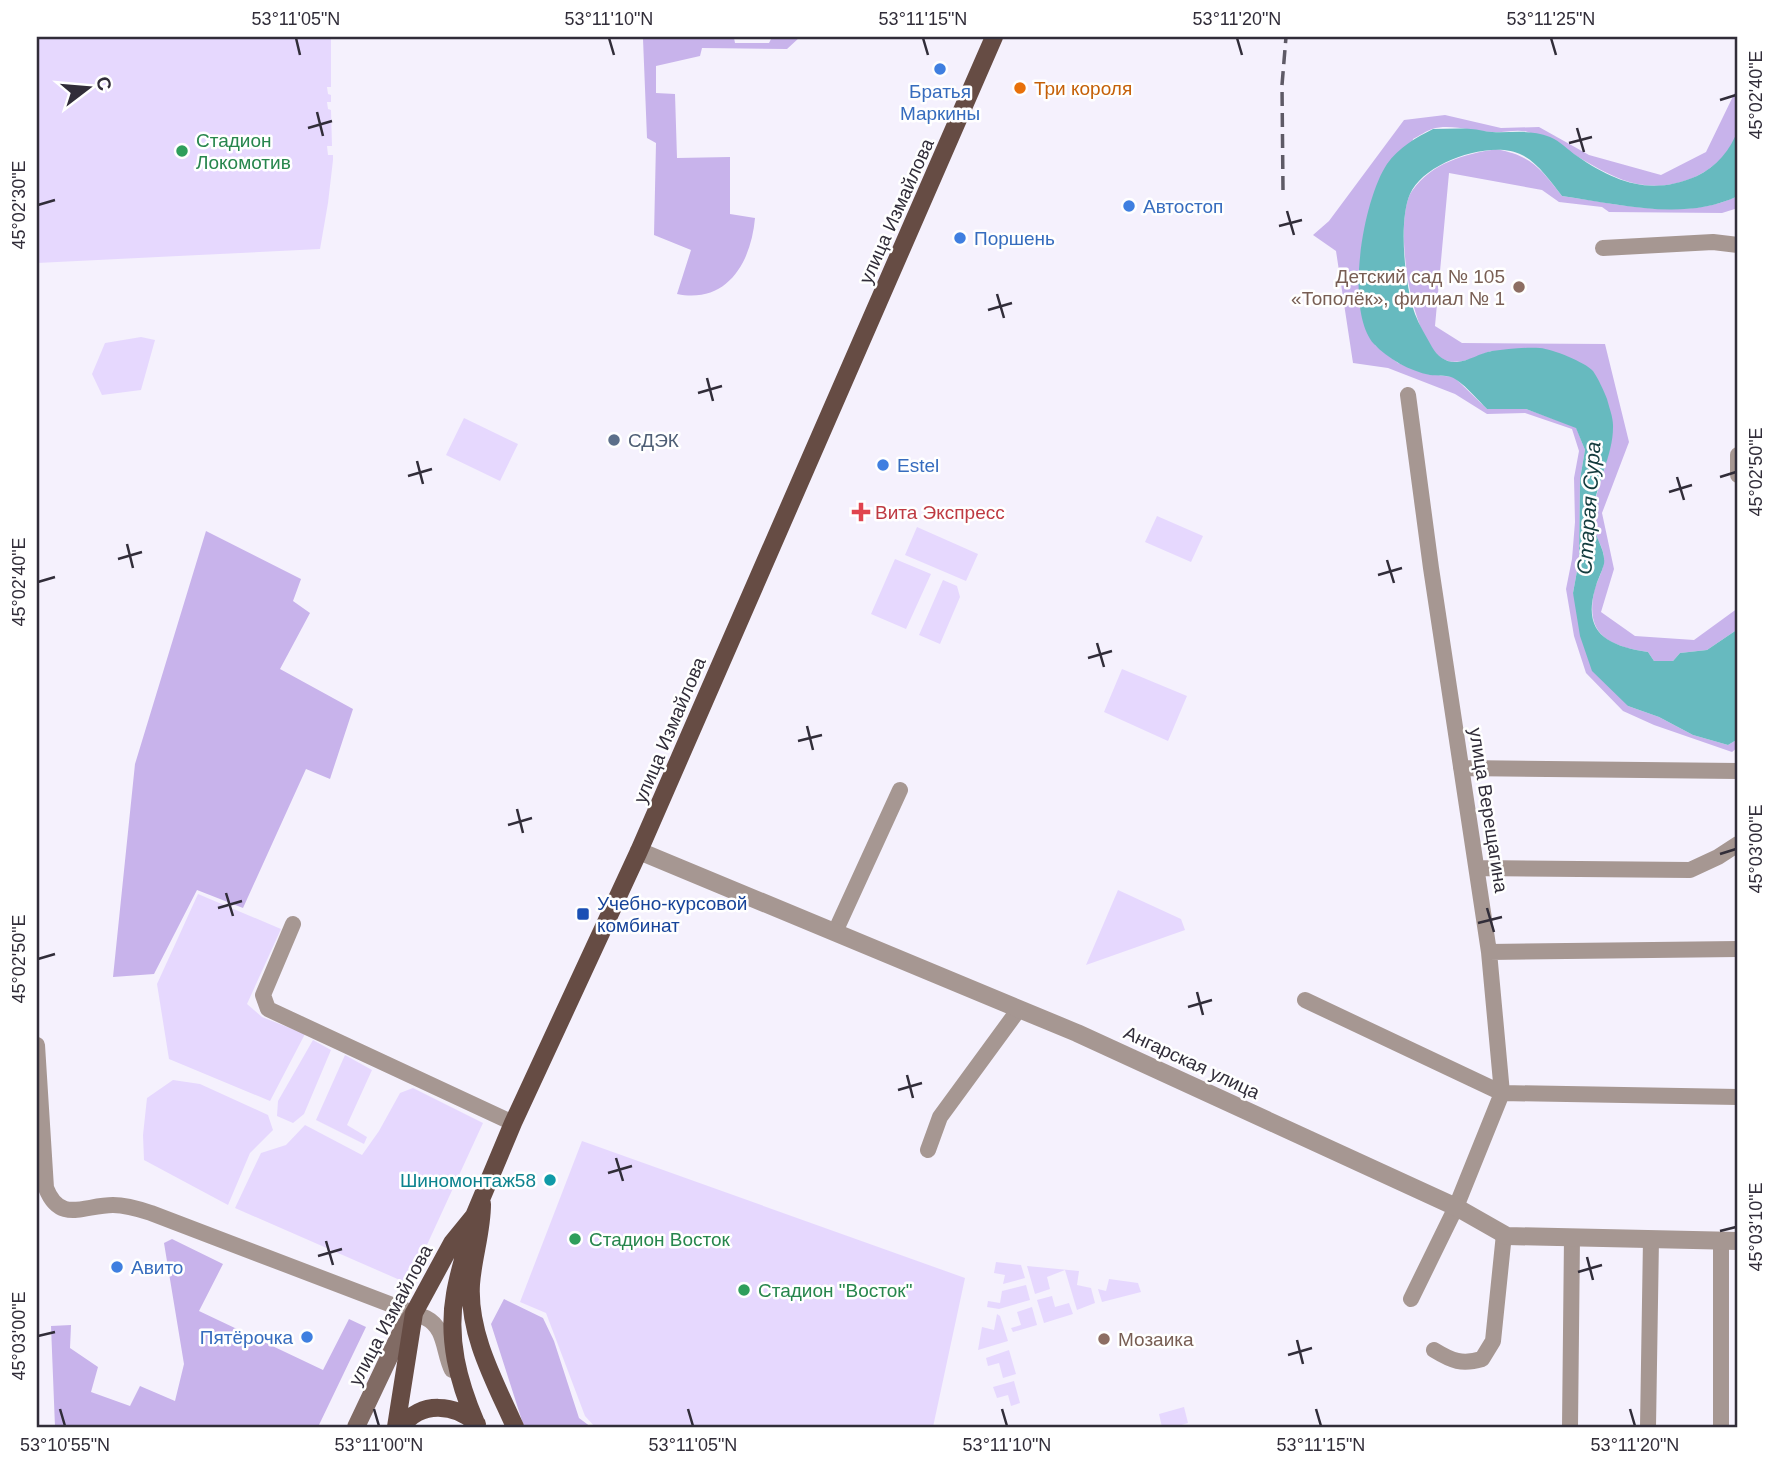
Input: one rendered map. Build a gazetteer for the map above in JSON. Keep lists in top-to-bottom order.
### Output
{
  "streets": {
    "main road": ["улица Измайлова"],
    "street": ["улица Верещагина", "Ангарская улица"]
  },
  "crossings": [
    ["улица Измайлова", "Ангарская улица"],
    ["улица Верещагина", "Ангарская улица"]
  ],
  "water": ["Старая Сура"],
  "places": {
    "other": [
      "Братья Маркины",
      "Три короля",
      "Стадион Локомотив",
      "Автостоп",
      "Поршень",
      "Детский сад № 105 «Тополёк», филиал № 1",
      "СДЭК",
      "Estel",
      "Шиномонтаж58",
      "Стадион Восток",
      "Авито",
      "Стадион \"Восток\"",
      "Пятёрочка",
      "Мозаика"
    ],
    "health": ["Вита Экспресс"],
    "transit": ["Учебно-курсовой комбинат"]
  },
  "north": "right",
  "coordinates": [
    "53°11'05\"N",
    "53°11'10\"N",
    "53°11'15\"N",
    "53°11'20\"N",
    "53°11'25\"N",
    "45°02'40\"E",
    "45°02'30\"E",
    "45°02'50\"E",
    "45°03'00\"E",
    "45°03'10\"E",
    "53°10'55\"N",
    "53°11'00\"N"
  ]
}
